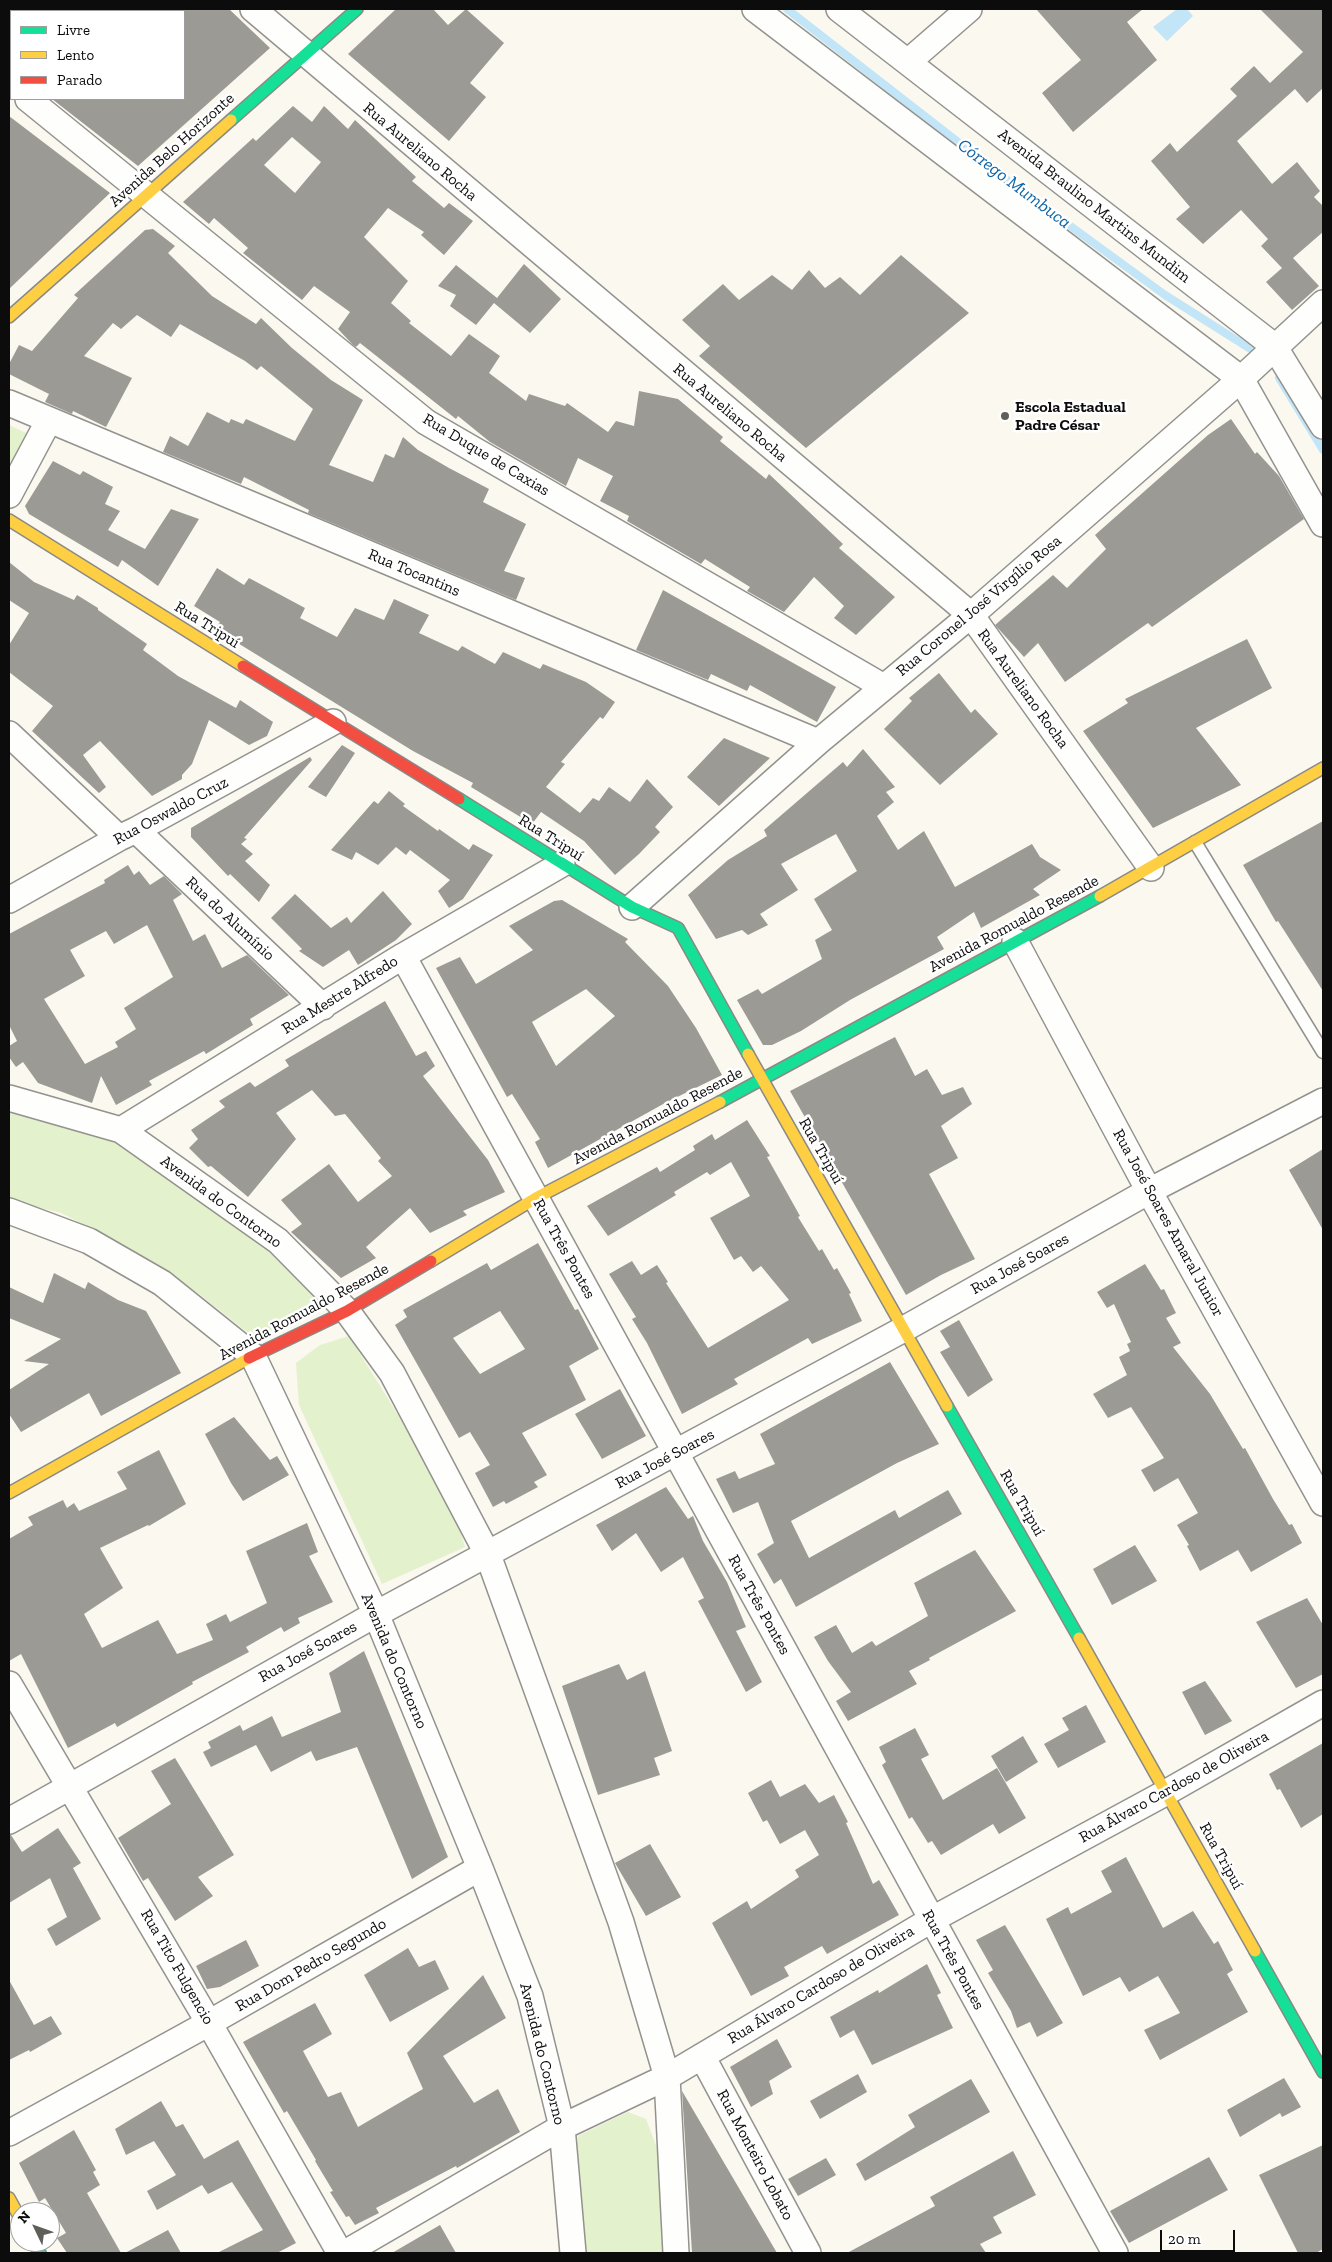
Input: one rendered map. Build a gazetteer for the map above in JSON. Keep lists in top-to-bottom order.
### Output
{
  "streets": {
    "street": [
      "Avenida Belo Horizonte",
      "Rua Aureliano Rocha",
      "Avenida Braulino Martins Mundim",
      "Rua Duque de Caxias",
      "Rua Tocantins",
      "Rua Coronel José Virgílio Rosa",
      "Rua Tripuí",
      "Rua Oswaldo Cruz",
      "Rua do Alumínio",
      "Avenida Romualdo Resende",
      "Rua Mestre Alfredo",
      "Avenida do Contorno",
      "Rua José Soares Amaral Junior",
      "Rua Três Pontes",
      "Rua José Soares",
      "Rua Álvaro Cardoso de Oliveira",
      "Rua Dom Pedro Segundo",
      "Rua Tito Fulgencio",
      "Rua Monteiro Lobato"
    ]
  },
  "crossings": [
    ["Avenida Belo Horizonte", "Rua Aureliano Rocha"],
    ["Avenida Belo Horizonte", "Rua Duque de Caxias"],
    ["Rua Aureliano Rocha", "Rua Coronel José Virgílio Rosa"],
    ["Rua Aureliano Rocha", "Avenida Romualdo Resende"],
    ["Avenida Braulino Martins Mundim", "Rua Coronel José Virgílio Rosa"],
    ["Rua Duque de Caxias", "Rua Coronel José Virgílio Rosa"],
    ["Rua Tocantins", "Rua Coronel José Virgílio Rosa"],
    ["Rua Coronel José Virgílio Rosa", "Rua Tripuí"],
    ["Rua Tripuí", "Rua Oswaldo Cruz"],
    ["Rua Tripuí", "Avenida Romualdo Resende"],
    ["Rua Tripuí", "Rua Mestre Alfredo"],
    ["Rua Tripuí", "Rua José Soares"],
    ["Rua Tripuí", "Rua Álvaro Cardoso de Oliveira"],
    ["Rua Oswaldo Cruz", "Rua do Alumínio"],
    ["Rua do Alumínio", "Rua Mestre Alfredo"],
    ["Avenida Romualdo Resende", "Avenida do Contorno"],
    ["Avenida Romualdo Resende", "Rua José Soares Amaral Junior"],
    ["Avenida Romualdo Resende", "Rua Três Pontes"],
    ["Rua Mestre Alfredo", "Avenida do Contorno"],
    ["Rua Mestre Alfredo", "Rua Três Pontes"],
    ["Avenida do Contorno", "Rua José Soares"],
    ["Avenida do Contorno", "Rua Álvaro Cardoso de Oliveira"],
    ["Avenida do Contorno", "Rua Dom Pedro Segundo"],
    ["Rua José Soares Amaral Junior", "Rua José Soares"],
    ["Rua Três Pontes", "Rua José Soares"],
    ["Rua Três Pontes", "Rua Álvaro Cardoso de Oliveira"],
    ["Rua José Soares", "Rua Tito Fulgencio"],
    ["Rua Álvaro Cardoso de Oliveira", "Rua Monteiro Lobato"],
    ["Rua Dom Pedro Segundo", "Rua Tito Fulgencio"]
  ],
  "water": ["Córrego Mumbuca"],
  "places": ["Escola Estadual Padre César"],
  "legend": ["Livre", "Lento", "Parado"],
  "scale_bar": "20 m",
  "north": "top left"
}
